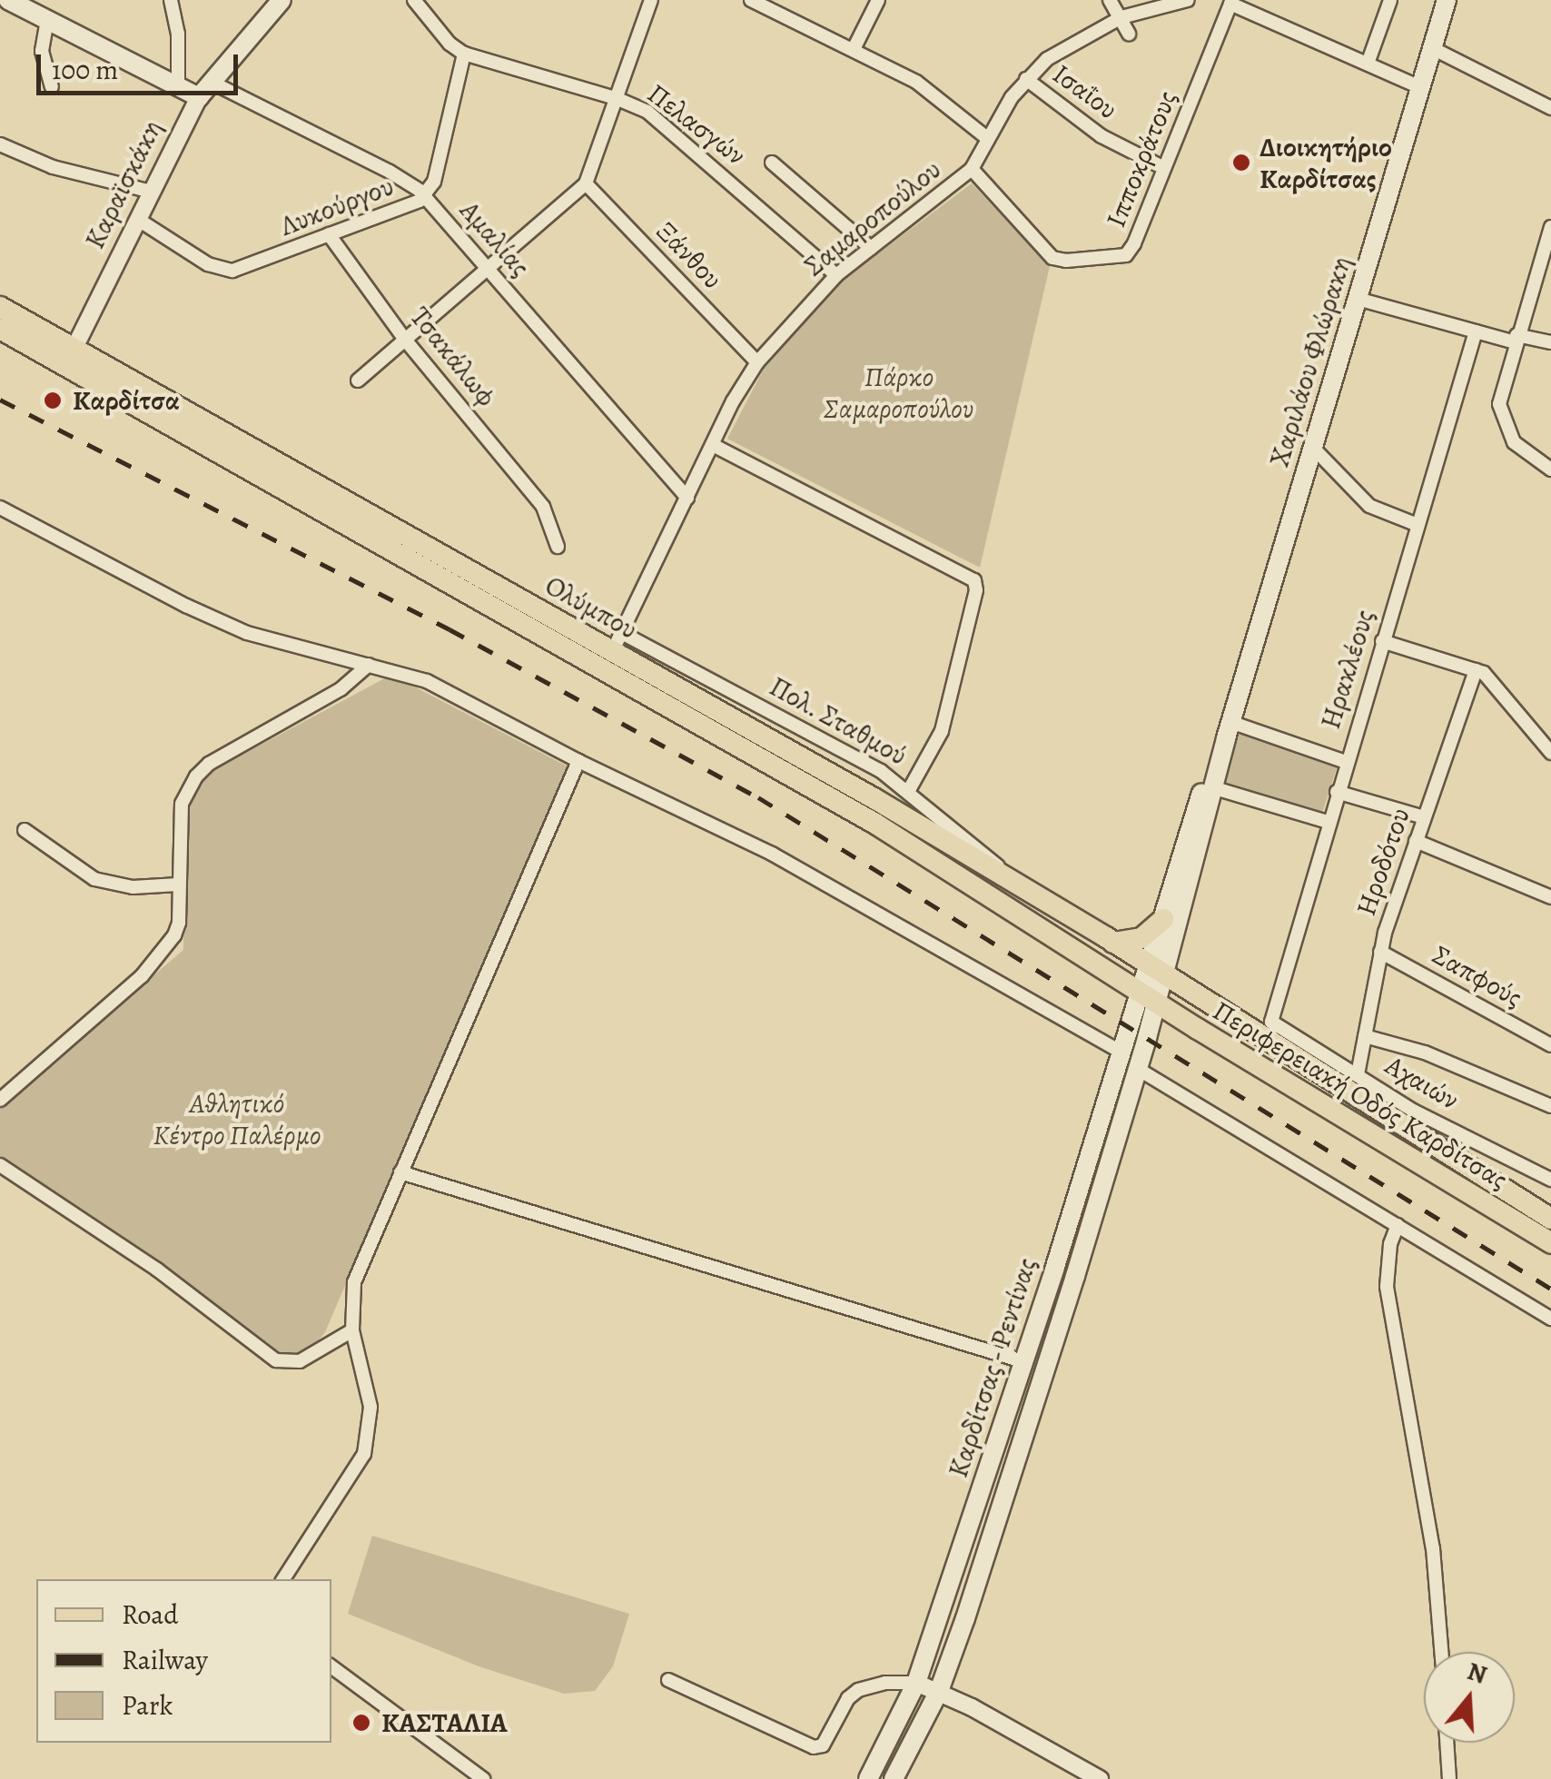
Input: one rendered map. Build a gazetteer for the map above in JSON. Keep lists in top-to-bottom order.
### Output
{
  "streets": {
    "main road": [
      "Καραϊσκάκη",
      "Χαριλάου Φλώρακη",
      "Ολύμπου",
      "Περιφερειακή Οδός Καρδίτσας",
      "Καρδίτσας - Ρεντίνας"
    ],
    "street": [
      "Ισαΐου",
      "Πελασγών",
      "Ιπποκράτους",
      "Λυκούργου",
      "Σαμαροπούλου",
      "Αμαλίας",
      "Ξάνθου",
      "Τσακάλωφ",
      "Ηρακλέους",
      "Πολ. Σταθμού",
      "Ηροδότου",
      "Σαπφούς",
      "Αχαιών"
    ]
  },
  "crossings": [
    ["Ισαΐου", "Ιπποκράτους"],
    ["Ισαΐου", "Σαμαροπούλου"],
    ["Πελασγών", "Λυκούργου"],
    ["Πελασγών", "Σαμαροπούλου"],
    ["Ιπποκράτους", "Σαμαροπούλου"],
    ["Καραϊσκάκη", "Λυκούργου"],
    ["Καραϊσκάκη", "Αμαλίας"],
    ["Καραϊσκάκη", "Ολύμπου"],
    ["Λυκούργου", "Αμαλίας"],
    ["Λυκούργου", "Τσακάλωφ"],
    ["Σαμαροπούλου", "Αμαλίας"],
    ["Σαμαροπούλου", "Ξάνθου"],
    ["Σαμαροπούλου", "Ολύμπου"],
    ["Σαμαροπούλου", "Πολ. Σταθμού"],
    ["Χαριλάου Φλώρακη", "Ολύμπου"],
    ["Χαριλάου Φλώρακη", "Περιφερειακή Οδός Καρδίτσας"],
    ["Χαριλάου Φλώρακη", "Καρδίτσας - Ρεντίνας"],
    ["Ολύμπου", "Πολ. Σταθμού"],
    ["Ολύμπου", "Περιφερειακή Οδός Καρδίτσας"],
    ["Ολύμπου", "Καρδίτσας - Ρεντίνας"],
    ["Ηρακλέους", "Αχαιών"],
    ["Ηροδότου", "Σαπφούς"],
    ["Ηροδότου", "Αχαιών"],
    ["Περιφερειακή Οδός Καρδίτσας", "Καρδίτσας - Ρεντίνας"]
  ],
  "parks": ["Πάρκο Σαμαροπούλου", "Αθλητικό Κέντρο Παλέρμο"],
  "places": ["Διοικητήριο Καρδίτσας", "Καρδίτσα", "ΚΑΣΤΑΛΙΑ"],
  "legend": ["Road", "Railway", "Park"],
  "scale_bar": "100 m",
  "north": "top"
}
